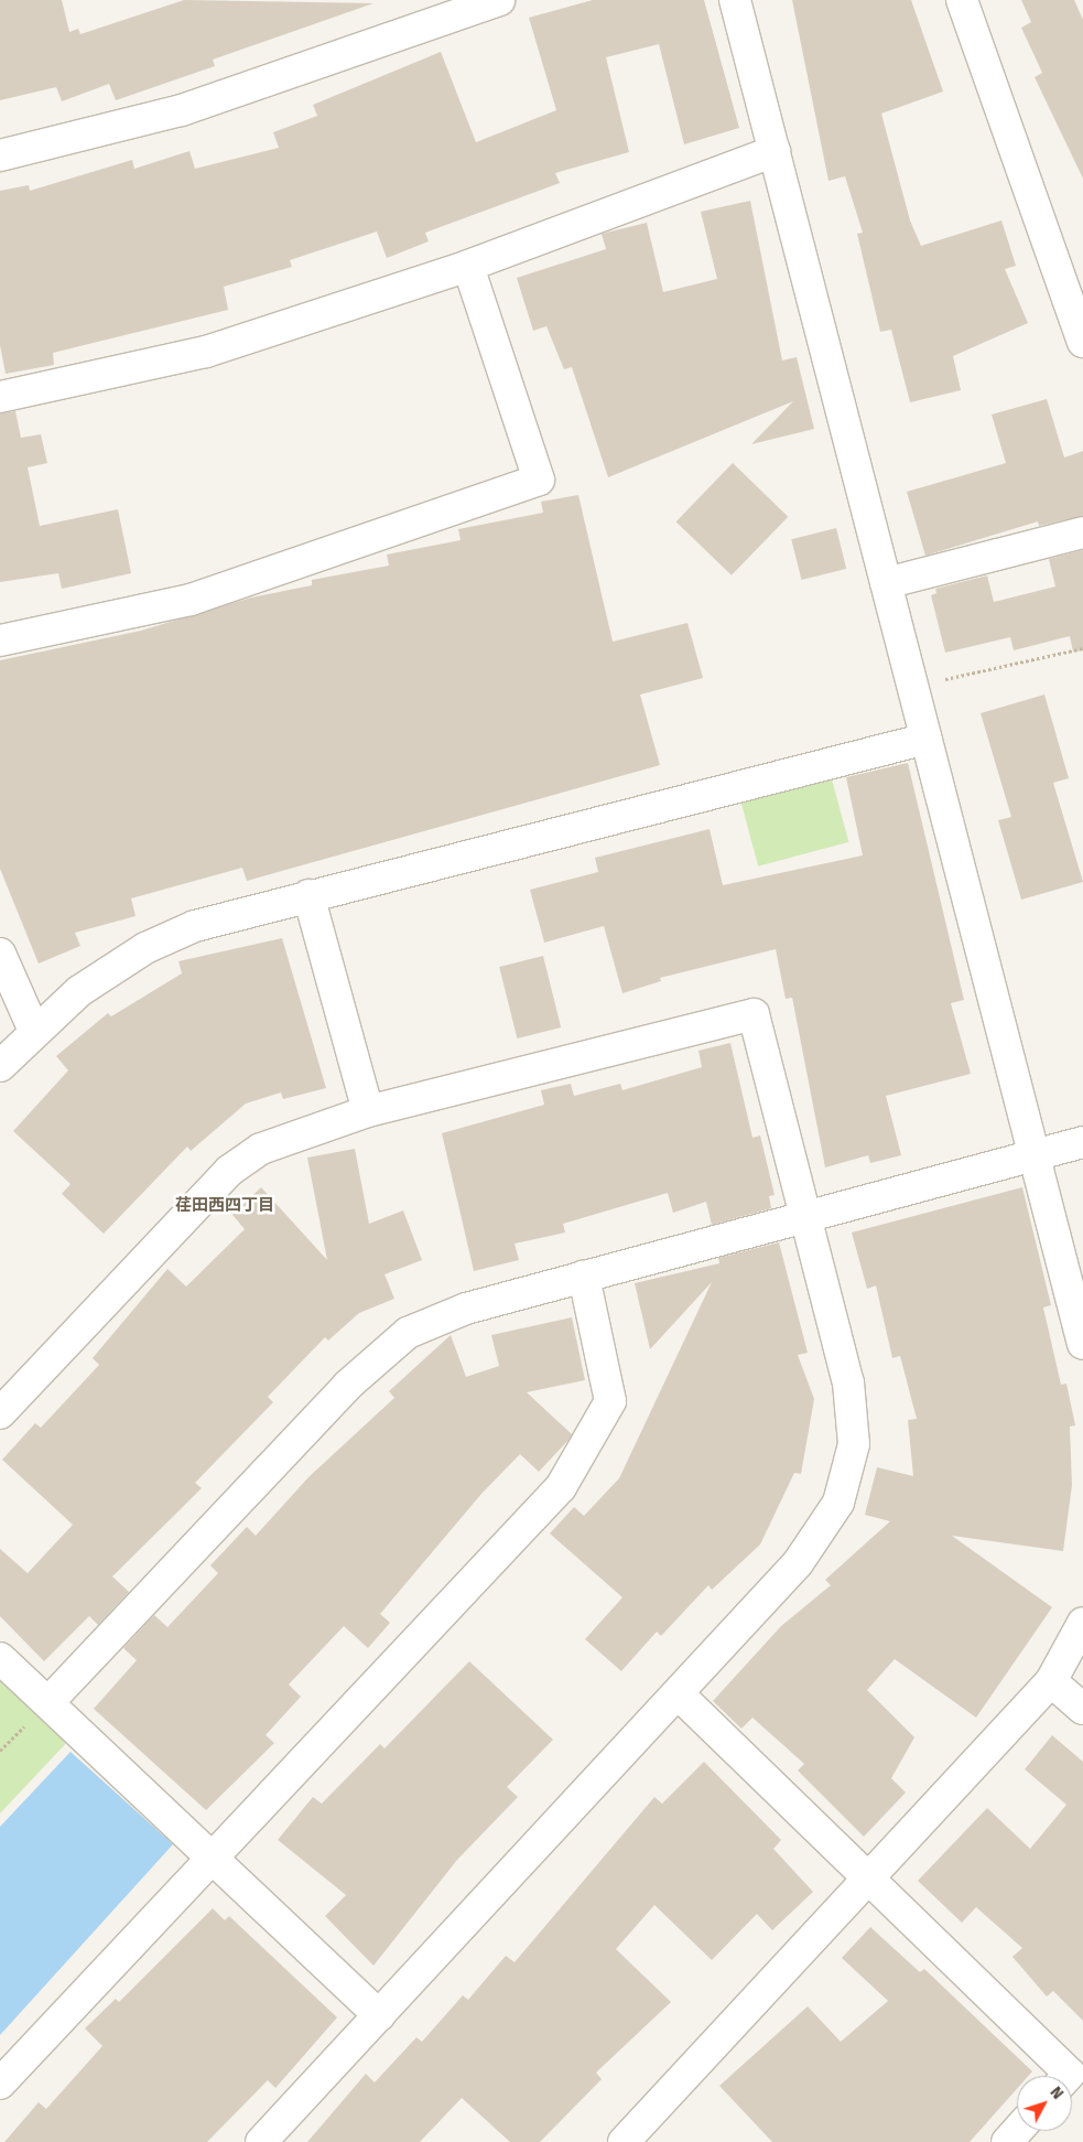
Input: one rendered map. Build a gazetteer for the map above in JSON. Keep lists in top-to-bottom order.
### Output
{
  "districts": ["荏田西四丁目"],
  "north": "top right"
}
